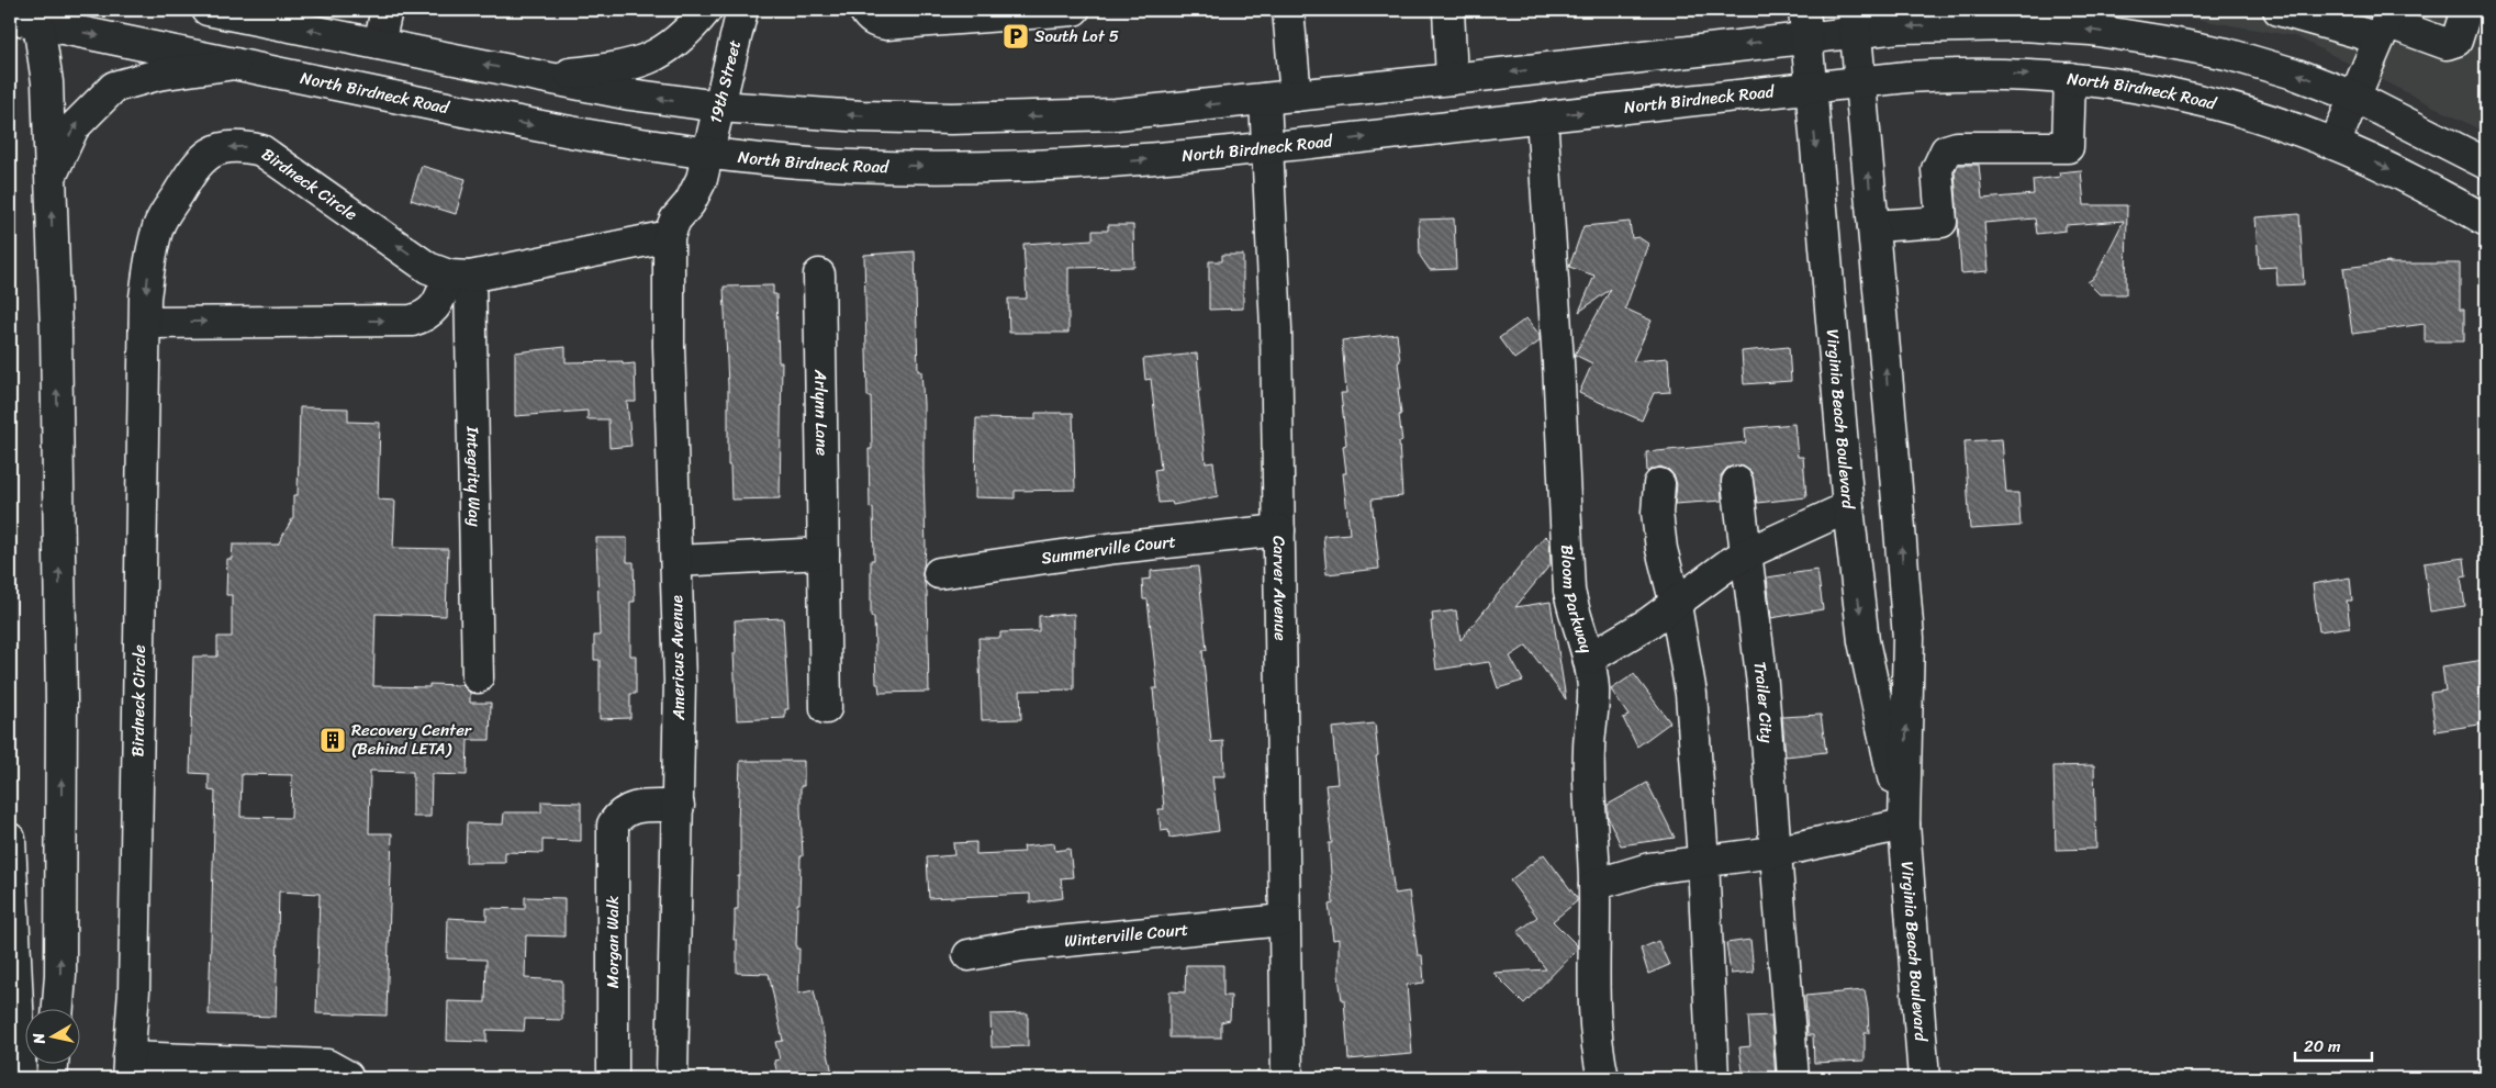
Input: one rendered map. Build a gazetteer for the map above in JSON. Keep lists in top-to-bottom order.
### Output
{
  "streets": {
    "main road": [
      "19th Street",
      "North Birdneck Road",
      "Birdneck Circle",
      "Arlynn Lane",
      "Virginia Beach Boulevard",
      "Integrity Way",
      "Summerville Court",
      "Carver Avenue",
      "Bloom Parkway",
      "Americus Avenue",
      "Trailer City",
      "Winterville Court",
      "Morgan Walk"
    ]
  },
  "crossings": [
    ["19th Street", "North Birdneck Road"],
    ["North Birdneck Road", "Virginia Beach Boulevard"],
    ["North Birdneck Road", "Carver Avenue"],
    ["North Birdneck Road", "Bloom Parkway"],
    ["Birdneck Circle", "Integrity Way"],
    ["Summerville Court", "Carver Avenue"],
    ["Carver Avenue", "Winterville Court"],
    ["Americus Avenue", "Morgan Walk"]
  ],
  "places": {
    "parking": ["South Lot 5"],
    "building": ["Recovery Center (Behind LETA)"]
  },
  "scale_bar": "20 m",
  "north": "left"
}
